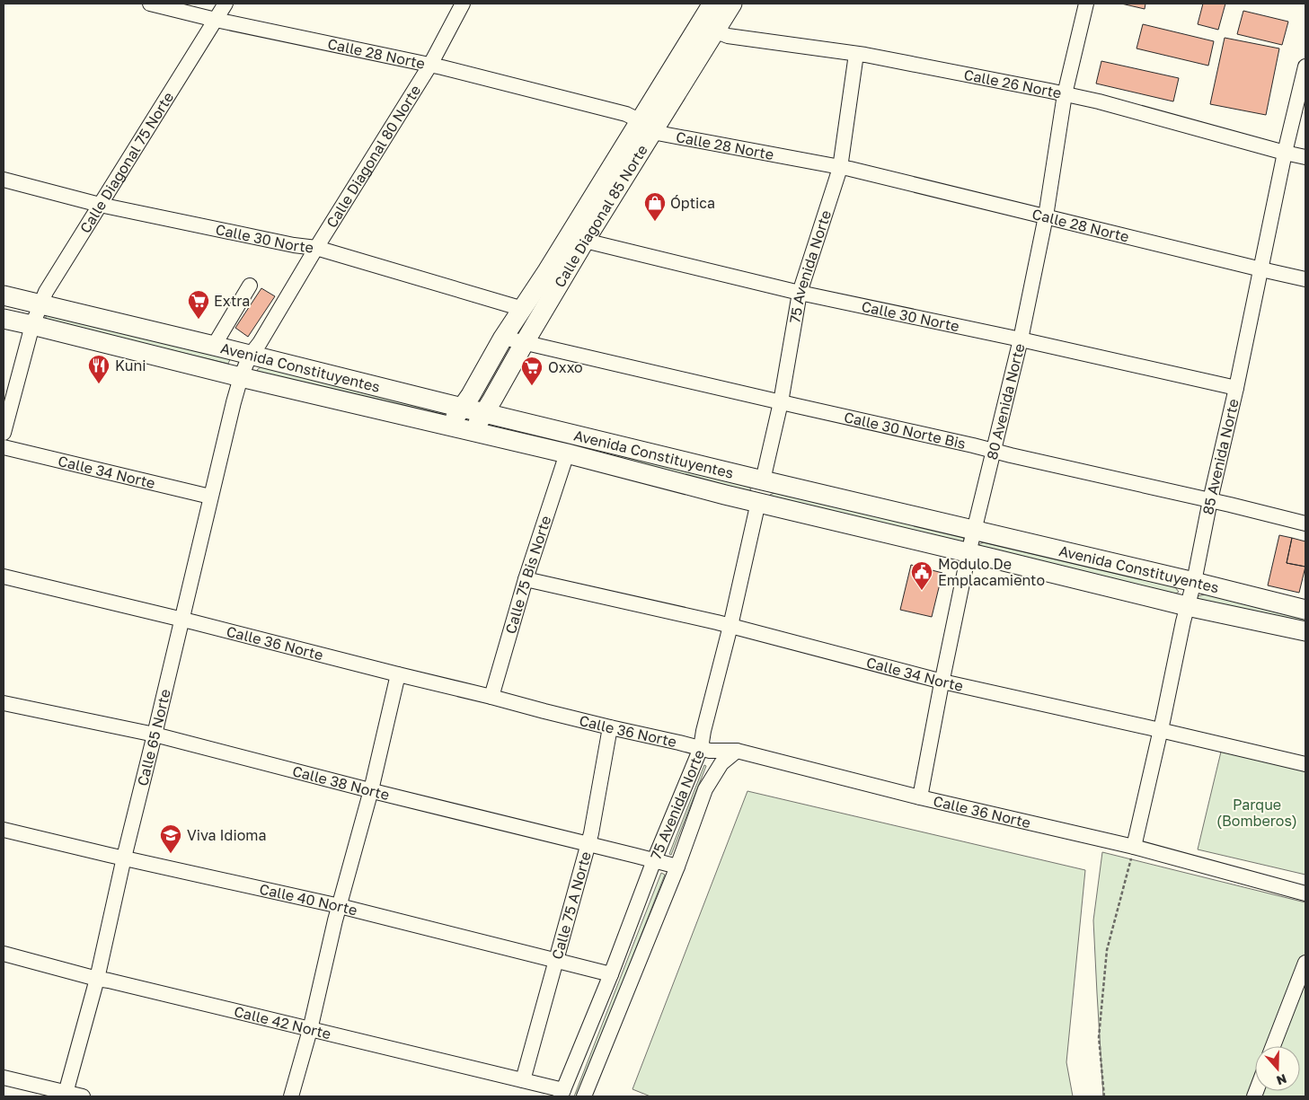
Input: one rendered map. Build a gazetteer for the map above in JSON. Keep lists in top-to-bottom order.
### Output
{
  "streets": {
    "main road": ["Calle Diagonal 85 Norte", "Avenida Constituyentes"],
    "street": [
      "Calle 28 Norte",
      "Calle 26 Norte",
      "Calle Diagonal 80 Norte",
      "Calle Diagonal 75 Norte",
      "Calle 30 Norte",
      "75 Avenida Norte",
      "80 Avenida Norte",
      "Calle 30 Norte Bis",
      "85 Avenida Norte",
      "Calle 34 Norte",
      "Calle 75 Bis Norte",
      "Calle 36 Norte",
      "Calle 65 Norte",
      "Calle 38 Norte",
      "Calle 40 Norte",
      "Calle 75 A Norte",
      "Calle 42 Norte"
    ]
  },
  "crossings": [
    ["Calle 28 Norte", "Calle Diagonal 80 Norte"],
    ["Calle 28 Norte", "Calle Diagonal 75 Norte"],
    ["Calle 28 Norte", "Calle Diagonal 85 Norte"],
    ["Calle 28 Norte", "75 Avenida Norte"],
    ["Calle 28 Norte", "80 Avenida Norte"],
    ["Calle 28 Norte", "85 Avenida Norte"],
    ["Calle 26 Norte", "Calle Diagonal 85 Norte"],
    ["Calle 26 Norte", "75 Avenida Norte"],
    ["Calle 26 Norte", "80 Avenida Norte"],
    ["Calle 26 Norte", "85 Avenida Norte"],
    ["Calle Diagonal 80 Norte", "Calle 30 Norte"],
    ["Calle Diagonal 80 Norte", "Avenida Constituyentes"],
    ["Calle Diagonal 80 Norte", "Calle 65 Norte"],
    ["Calle Diagonal 75 Norte", "Calle 30 Norte"],
    ["Calle Diagonal 75 Norte", "Avenida Constituyentes"],
    ["Calle Diagonal 85 Norte", "Calle 30 Norte"],
    ["Calle Diagonal 85 Norte", "Avenida Constituyentes"],
    ["Calle Diagonal 85 Norte", "Calle 30 Norte Bis"],
    ["Calle 30 Norte", "75 Avenida Norte"],
    ["Calle 30 Norte", "80 Avenida Norte"],
    ["Calle 30 Norte", "85 Avenida Norte"],
    ["75 Avenida Norte", "Avenida Constituyentes"],
    ["75 Avenida Norte", "Calle 30 Norte Bis"],
    ["75 Avenida Norte", "Calle 34 Norte"],
    ["75 Avenida Norte", "Calle 36 Norte"],
    ["75 Avenida Norte", "Calle 38 Norte"],
    ["75 Avenida Norte", "Calle 40 Norte"],
    ["75 Avenida Norte", "Calle 42 Norte"],
    ["Avenida Constituyentes", "80 Avenida Norte"],
    ["Avenida Constituyentes", "85 Avenida Norte"],
    ["Avenida Constituyentes", "Calle 75 Bis Norte"],
    ["Avenida Constituyentes", "Calle 65 Norte"],
    ["80 Avenida Norte", "Calle 30 Norte Bis"],
    ["80 Avenida Norte", "Calle 34 Norte"],
    ["80 Avenida Norte", "Calle 36 Norte"],
    ["Calle 30 Norte Bis", "85 Avenida Norte"],
    ["85 Avenida Norte", "Calle 34 Norte"],
    ["85 Avenida Norte", "Calle 36 Norte"],
    ["Calle 34 Norte", "Calle 75 Bis Norte"],
    ["Calle 34 Norte", "Calle 65 Norte"],
    ["Calle 75 Bis Norte", "Calle 36 Norte"],
    ["Calle 36 Norte", "Calle 65 Norte"],
    ["Calle 36 Norte", "Calle 75 A Norte"],
    ["Calle 65 Norte", "Calle 38 Norte"],
    ["Calle 65 Norte", "Calle 40 Norte"],
    ["Calle 65 Norte", "Calle 42 Norte"],
    ["Calle 38 Norte", "Calle 75 A Norte"],
    ["Calle 40 Norte", "Calle 75 A Norte"],
    ["Calle 75 A Norte", "Calle 42 Norte"]
  ],
  "parks": ["Parque (Bomberos)"],
  "places": {
    "shop": ["Óptica"],
    "supermarket": ["Extra", "Oxxo"],
    "restaurant": ["Kuni"],
    "public building": ["Modulo De Emplacamiento"],
    "school or university": ["Viva Idioma"]
  },
  "north": "bottom"
}
